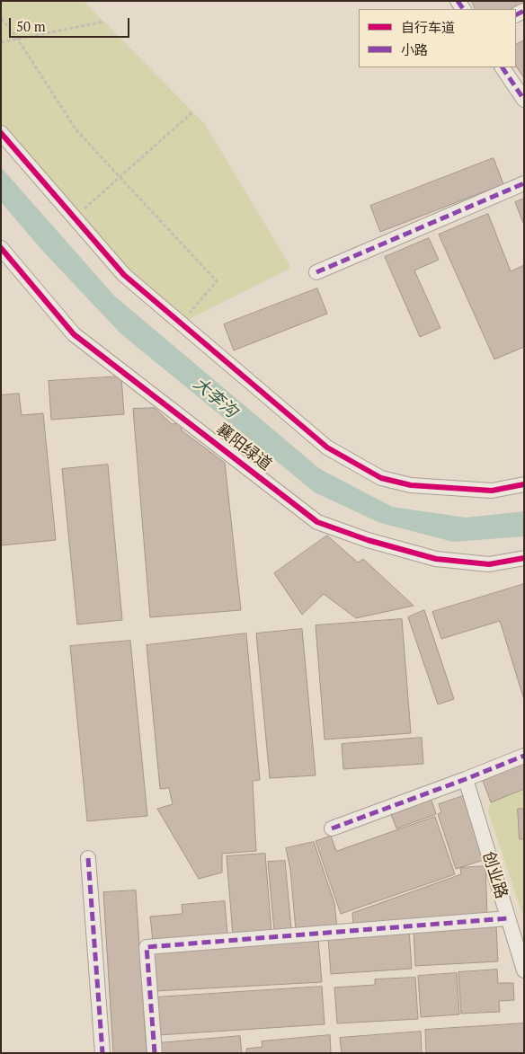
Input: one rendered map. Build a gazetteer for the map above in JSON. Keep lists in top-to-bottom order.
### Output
{
  "streets": {
    "street": ["襄阳绿道", "创业路"]
  },
  "water": ["大李沟"],
  "legend": ["自行车道", "小路"],
  "scale_bar": "50 m"
}
